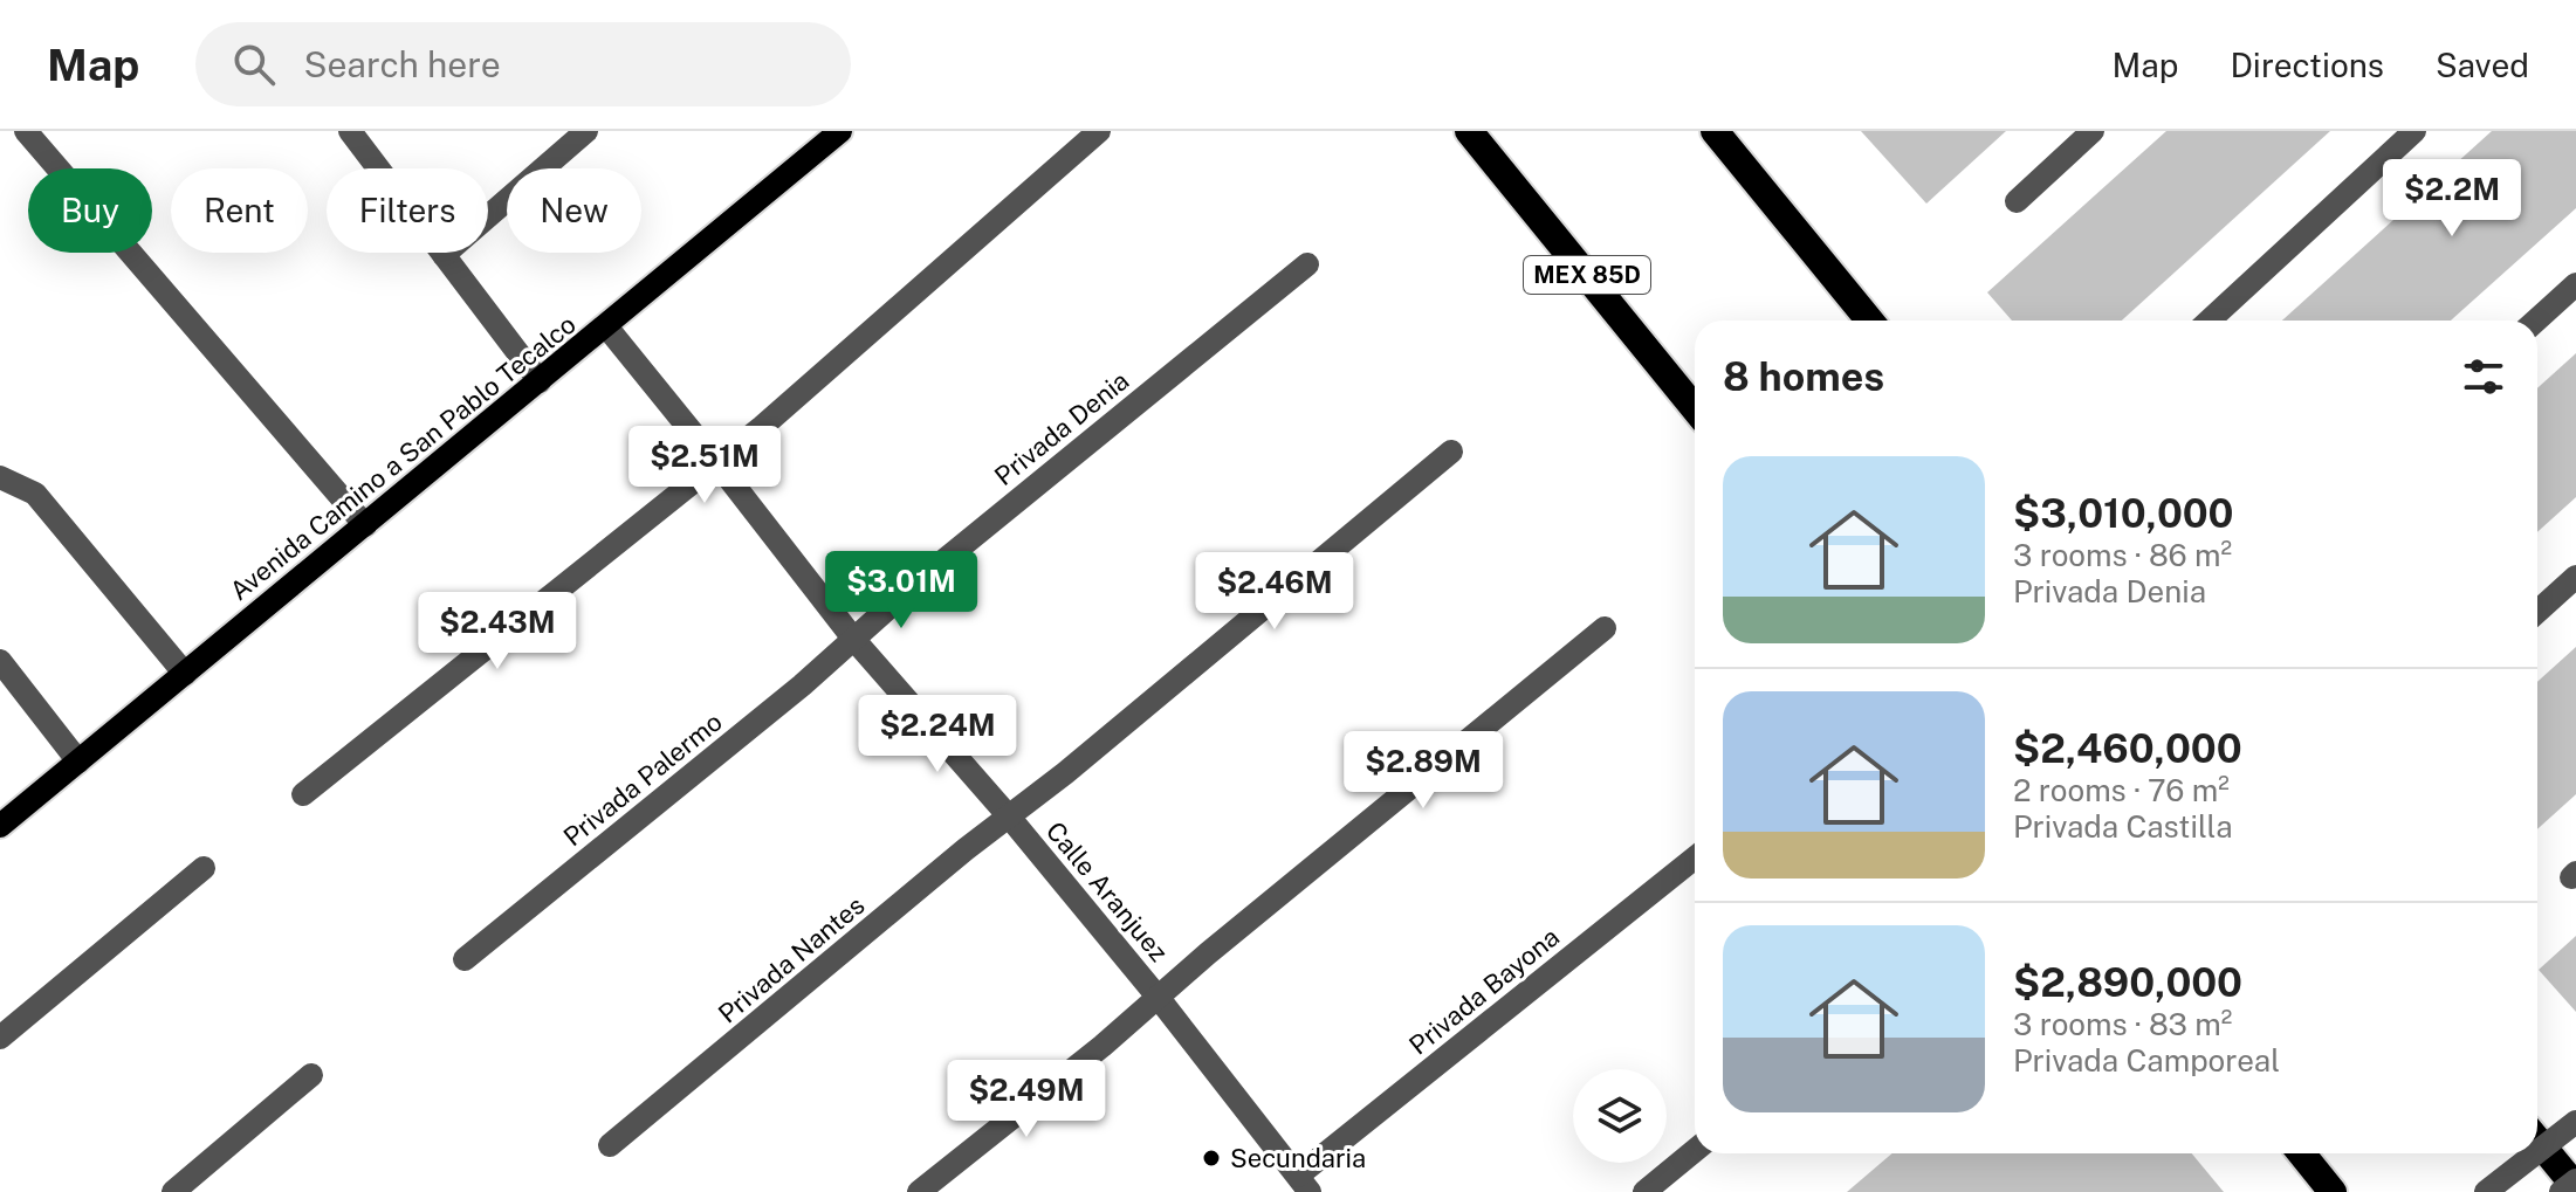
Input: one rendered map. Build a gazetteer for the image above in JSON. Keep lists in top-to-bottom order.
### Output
{
  "streets": {
    "highway": ["MEX 85D"],
    "main road": ["Avenida Camino a San Pablo Tecalco"],
    "street": [
      "Privada Denia",
      "Privada Palermo",
      "Calle Aranjuez",
      "Privada Nantes",
      "Privada Bayona"
    ]
  },
  "crossings": [
    ["Privada Denia", "Privada Palermo"],
    ["Privada Denia", "Calle Aranjuez"],
    ["Avenida Camino a San Pablo Tecalco", "Calle Aranjuez"],
    ["Privada Palermo", "Calle Aranjuez"],
    ["Calle Aranjuez", "Privada Nantes"],
    ["Calle Aranjuez", "Privada Bayona"]
  ],
  "places": ["Secundaria"],
  "page": {
    "header": "Map",
    "search": "Search here",
    "nav": ["Map", "Directions", "Saved"],
    "price": [
      "$2.2M",
      "$2.51M",
      "$3.01M",
      "$2.46M",
      "$2.43M",
      "$2.24M",
      "$2.89M",
      "$2.49M"
    ],
    "chip": [
      "Buy",
      "Rent",
      "Filters",
      "New"
    ],
    "heading": "8 homes",
    "list": [
      {
        "name": "$3,010,000",
        "note": "3 rooms · 86 m² · Privada Denia"
      },
      {
        "name": "$2,460,000",
        "note": "2 rooms · 76 m² · Privada Castilla"
      },
      {
        "name": "$2,890,000",
        "note": "3 rooms · 83 m² · Privada Camporeal"
      }
    ]
  }
}
